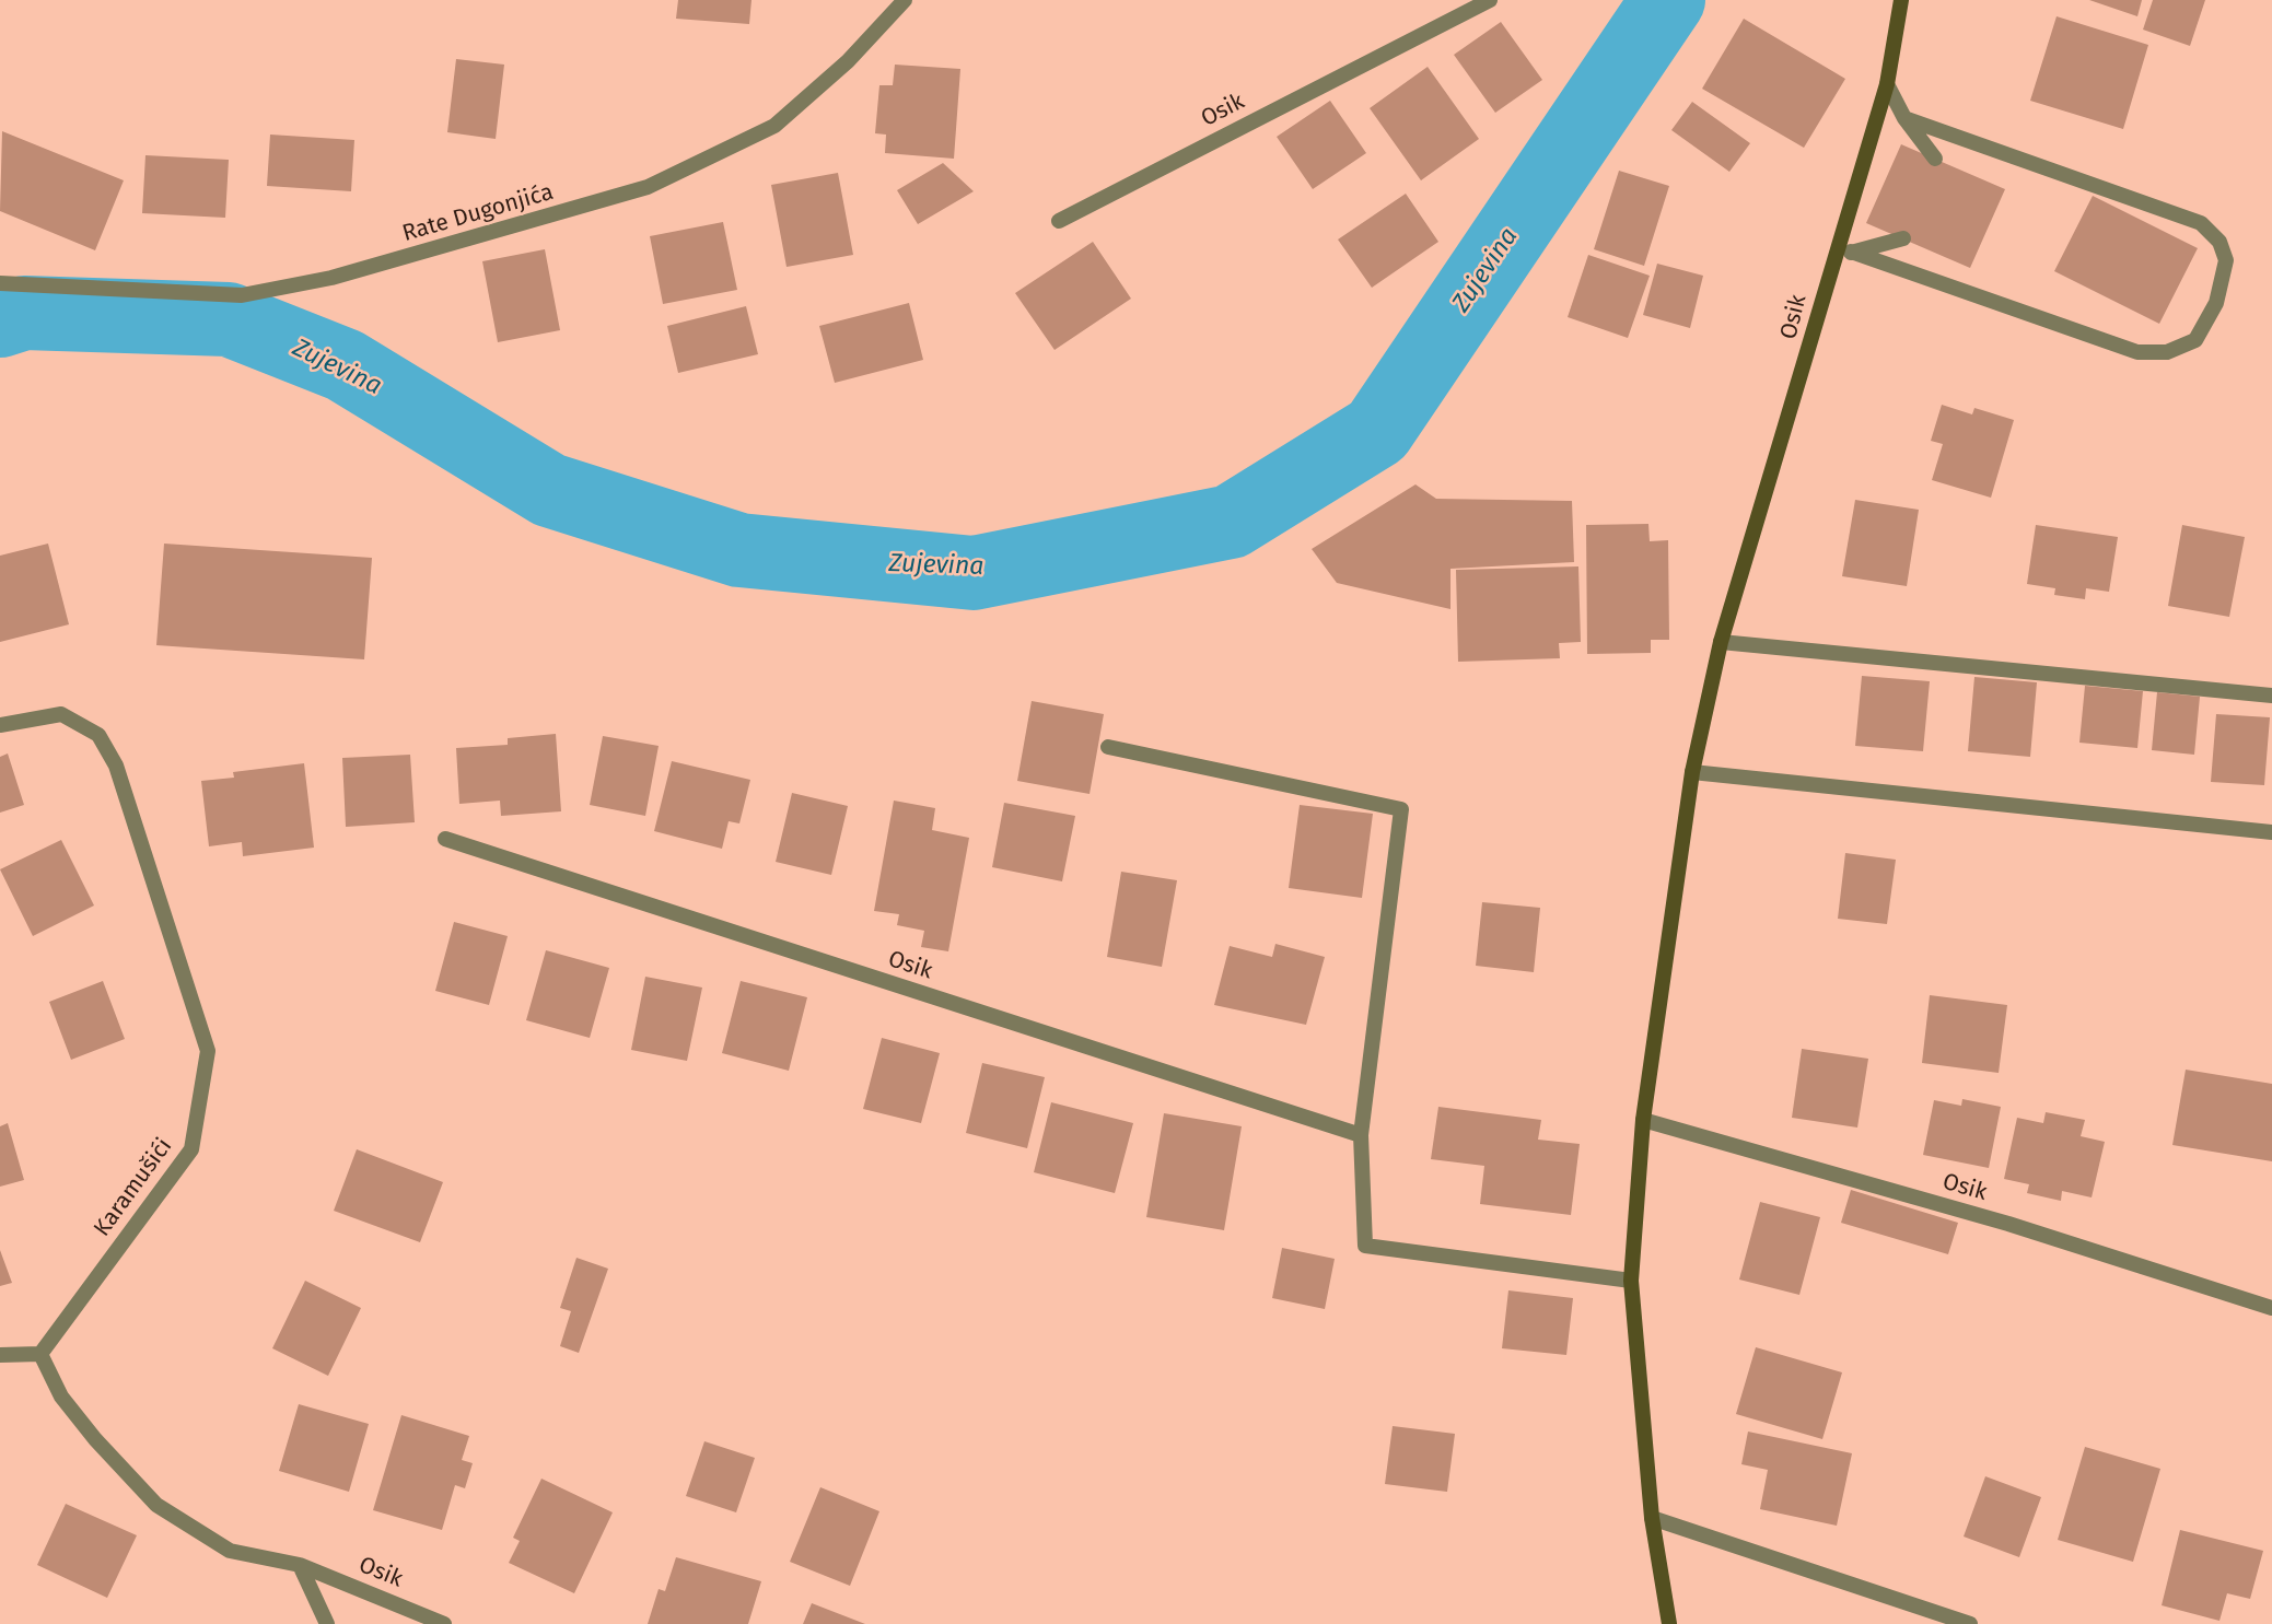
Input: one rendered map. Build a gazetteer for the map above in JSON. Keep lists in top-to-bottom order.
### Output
{
  "streets": {
    "main road": ["Osik"],
    "street": ["Rate Dugonjića", "Karamušići"]
  },
  "water": ["Zujevina"]
}
